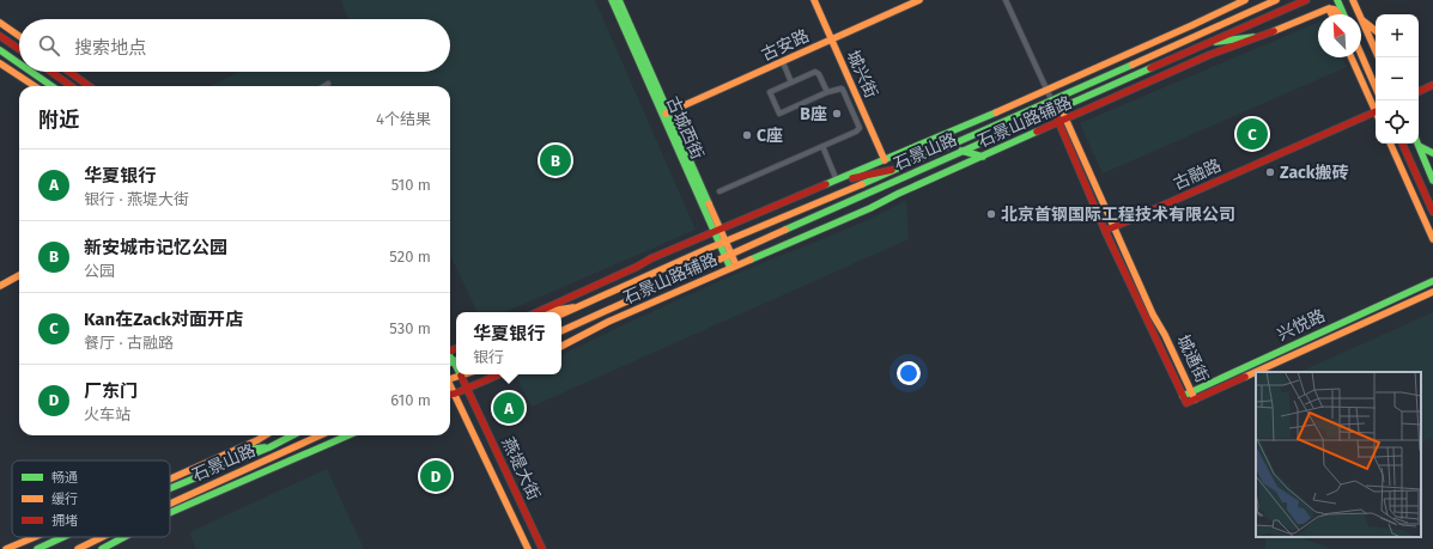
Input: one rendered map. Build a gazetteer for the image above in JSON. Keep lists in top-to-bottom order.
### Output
{
  "streets": {
    "main road": [
      "古安路",
      "城兴街",
      "石景山路辅路",
      "古城西街",
      "石景山路",
      "古融路",
      "兴悦路",
      "城通街",
      "燕堤大街"
    ]
  },
  "crossings": [
    ["古安路", "城兴街"],
    ["古安路", "古城西街"],
    ["城兴街", "石景山路辅路"],
    ["石景山路辅路", "古城西街"],
    ["石景山路辅路", "城通街"],
    ["古城西街", "石景山路"],
    ["石景山路", "城通街"],
    ["古融路", "城通街"],
    ["兴悦路", "城通街"]
  ],
  "places": [
    "B座",
    "C座",
    "Zack搬砖",
    "北京首钢国际工程技术有限公司"
  ],
  "legend": ["畅通", "缓行", "拥堵"],
  "north": "top left",
  "page": {
    "map_buttons": ["+", "−"],
    "search": "搜索地点",
    "heading": ["附近", "4个结果"],
    "pins": [
      "C",
      "B",
      "A",
      "D"
    ],
    "list": [
      {
        "mark": "A",
        "name": "华夏银行",
        "note": "银行 · 燕堤大街",
        "value": "510 m"
      },
      {
        "mark": "B",
        "name": "新安城市记忆公园",
        "note": "公园",
        "value": "520 m"
      },
      {
        "mark": "C",
        "name": "Kan在Zack对面开店",
        "note": "餐厅 · 古融路",
        "value": "530 m"
      },
      {
        "mark": "D",
        "name": "厂东门",
        "note": "火车站",
        "value": "610 m"
      }
    ],
    "popup": ["华夏银行", "银行"]
  }
}
